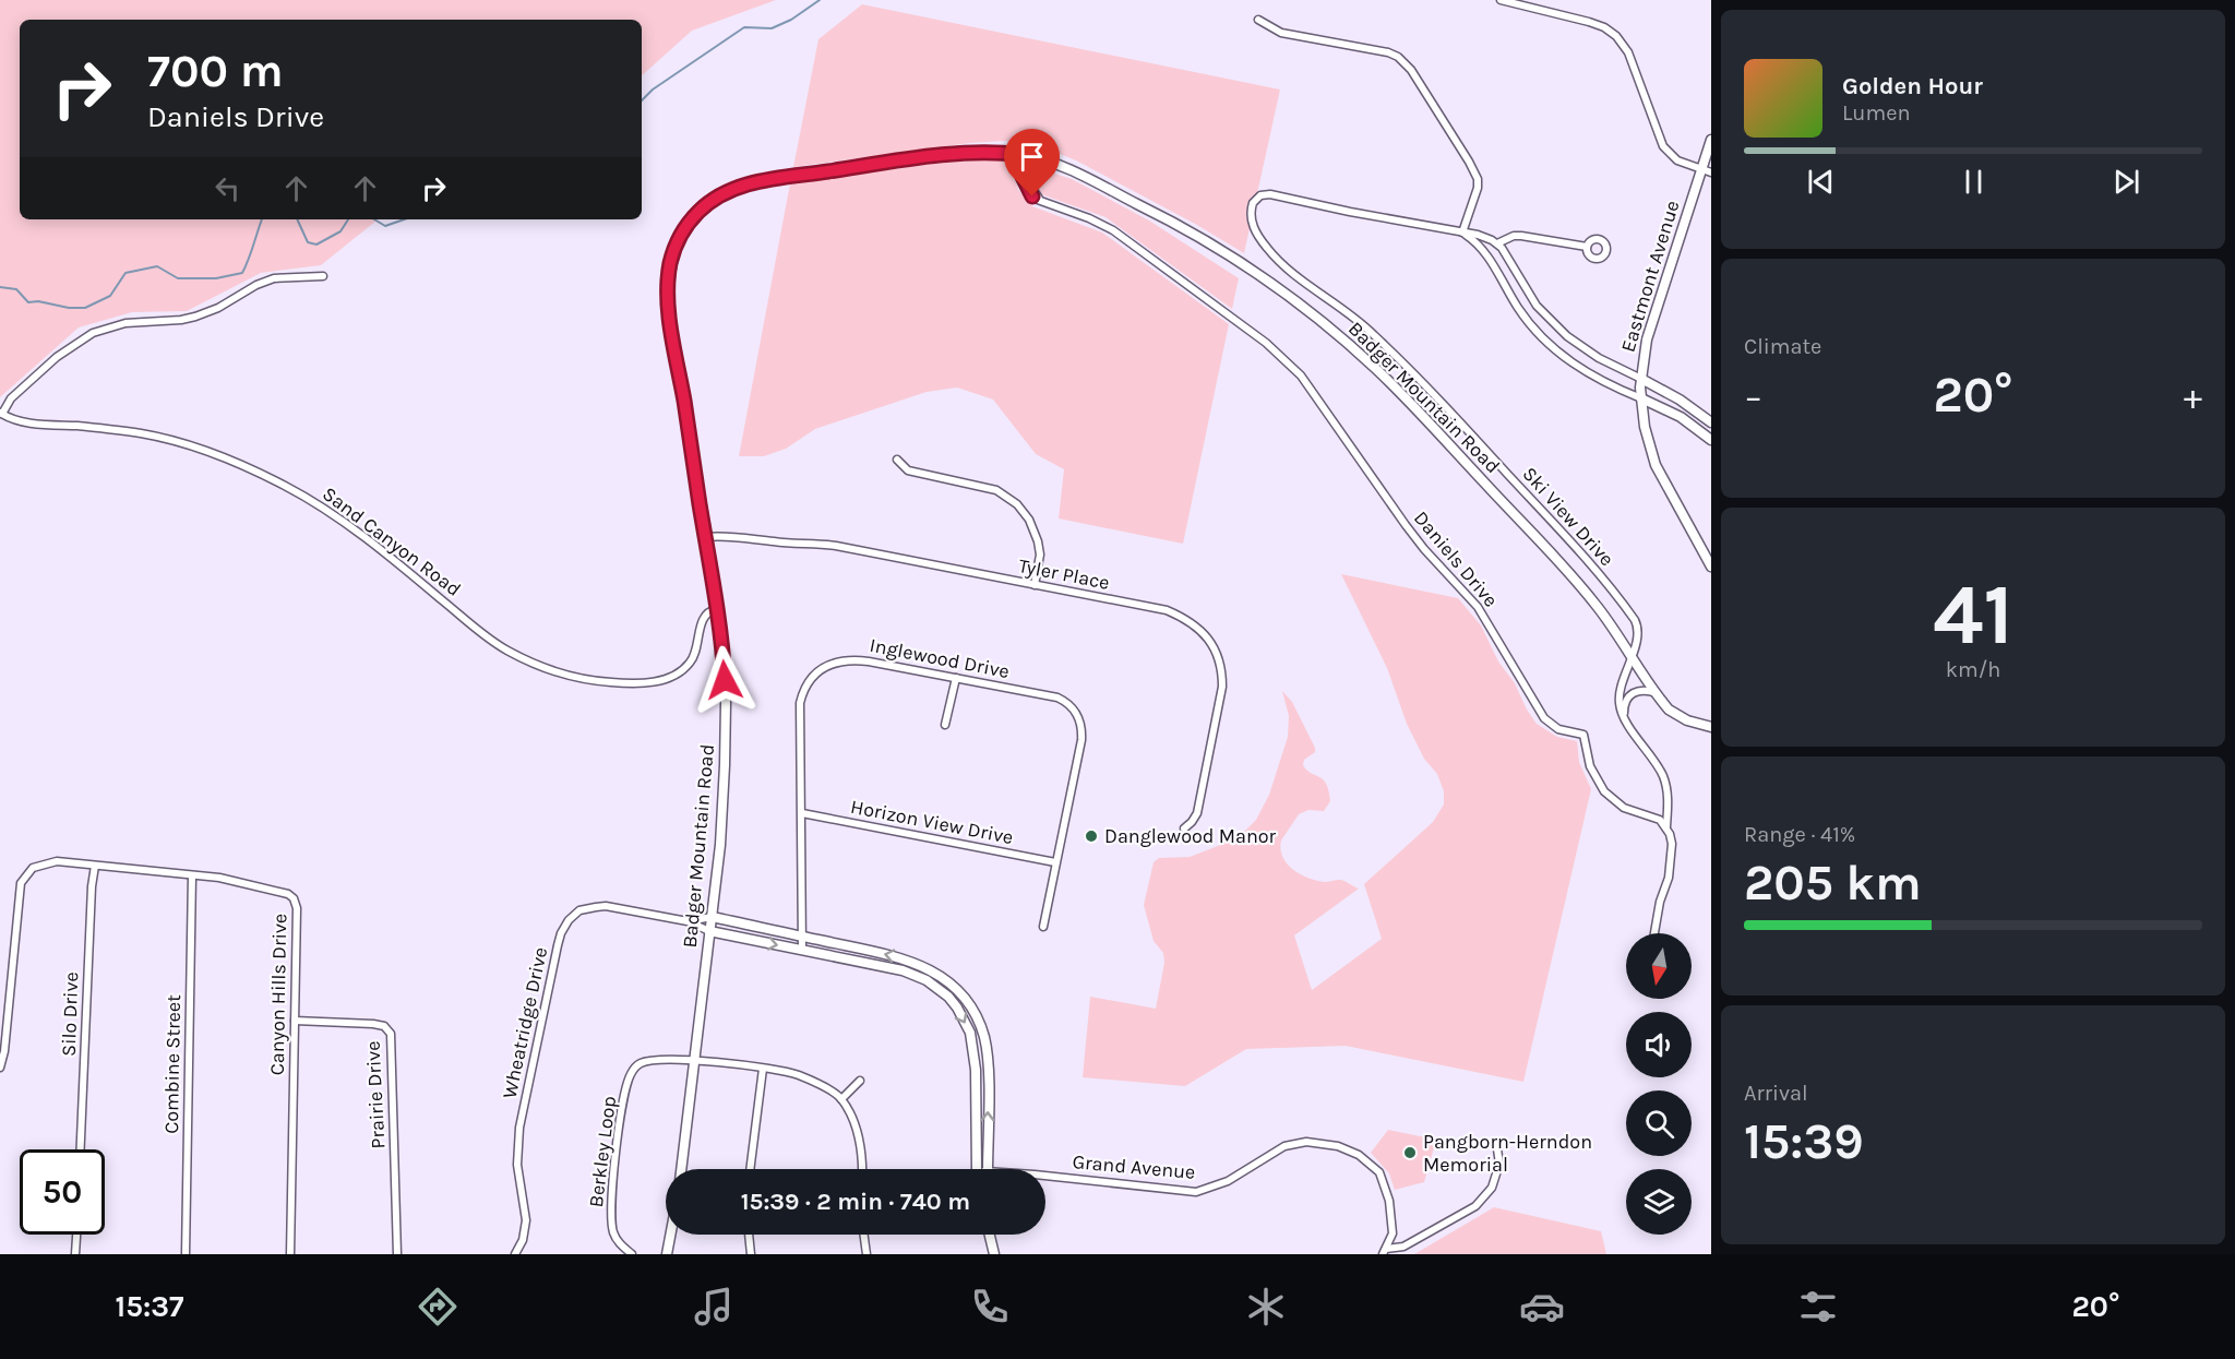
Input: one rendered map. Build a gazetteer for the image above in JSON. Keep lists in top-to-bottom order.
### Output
{
  "streets": {
    "main road": ["Eastmont Avenue", "Badger Mountain Road"],
    "street": [
      "Ski View Drive",
      "Sand Canyon Road",
      "Daniels Drive",
      "Tyler Place",
      "Inglewood Drive",
      "Horizon View Drive",
      "Canyon Hills Drive",
      "Silo Drive",
      "Wheatridge Drive",
      "Combine Street",
      "Prairie Drive",
      "Berkley Loop",
      "Grand Avenue"
    ]
  },
  "crossings": [
    ["Badger Mountain Road", "Ski View Drive"],
    ["Badger Mountain Road", "Sand Canyon Road"],
    ["Badger Mountain Road", "Daniels Drive"],
    ["Badger Mountain Road", "Tyler Place"],
    ["Badger Mountain Road", "Wheatridge Drive"],
    ["Badger Mountain Road", "Berkley Loop"],
    ["Inglewood Drive", "Horizon View Drive"],
    ["Canyon Hills Drive", "Silo Drive"],
    ["Canyon Hills Drive", "Combine Street"],
    ["Canyon Hills Drive", "Prairie Drive"]
  ],
  "places": ["Danglewood Manor", "Pangborn-Herndon Memorial"],
  "north": "bottom",
  "page": {
    "turn": ["700 m", "Daniels Drive"],
    "song": ["Golden Hour", "Lumen"],
    "tile": [
      "Climate",
      ["41", "km/h"],
      ["Range · 41%", "205 km"],
      ["Arrival", "15:39"]
    ],
    "heat": ["−", "20°", "+"],
    "limit": "50",
    "trip": "15:39 · 2 min · 740 m",
    "tabs": ["15:37", "20°"]
  }
}
